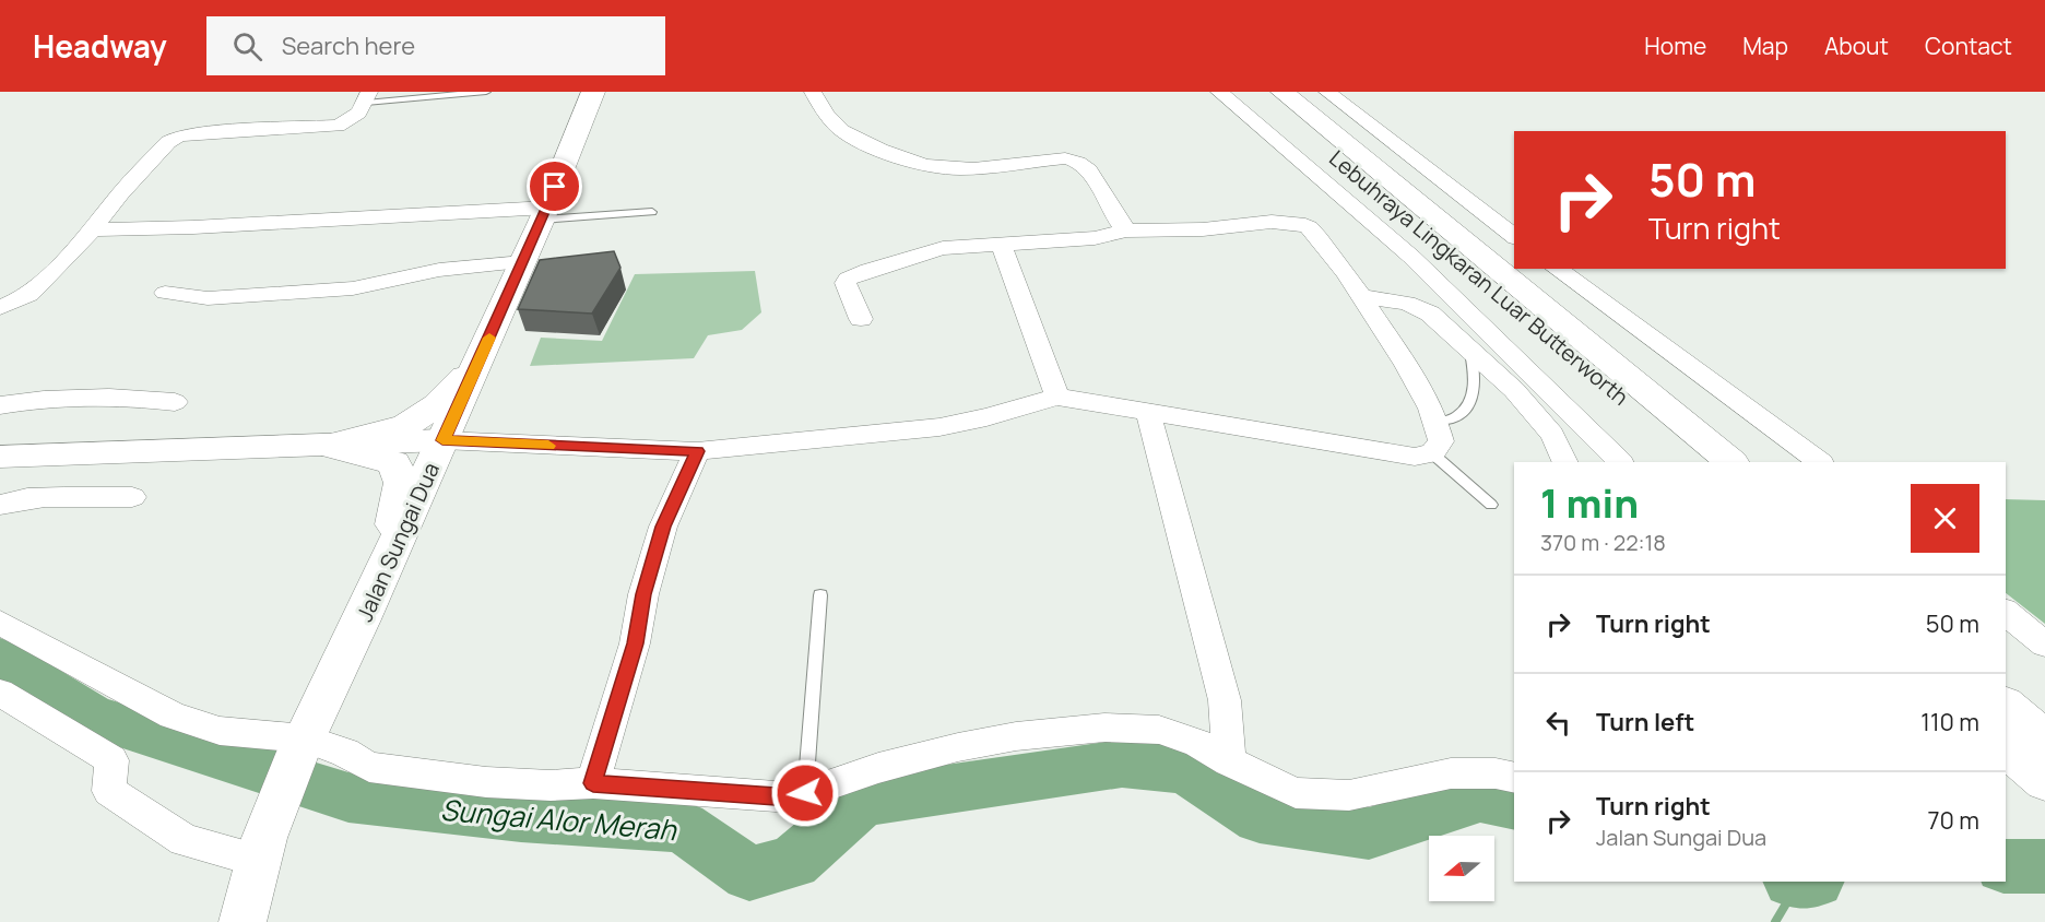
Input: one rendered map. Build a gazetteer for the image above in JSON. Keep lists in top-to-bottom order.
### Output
{
  "streets": {
    "main road": ["Lebuhraya Lingkaran Luar Butterworth", "Jalan Sungai Dua"]
  },
  "water": ["Sungai Alor Merah"],
  "north": "left",
  "page": {
    "header": "Headway",
    "search": "Search here",
    "nav": [
      "Home",
      "Map",
      "About",
      "Contact"
    ],
    "turn": ["50 m", "Turn right"],
    "heading": ["1 min", "370 m · 22:18"],
    "list": [
      {
        "name": "Turn right",
        "value": "50 m"
      },
      {
        "name": "Turn left",
        "value": "110 m"
      },
      {
        "name": "Turn right",
        "note": "Jalan Sungai Dua",
        "value": "70 m"
      }
    ]
  }
}
